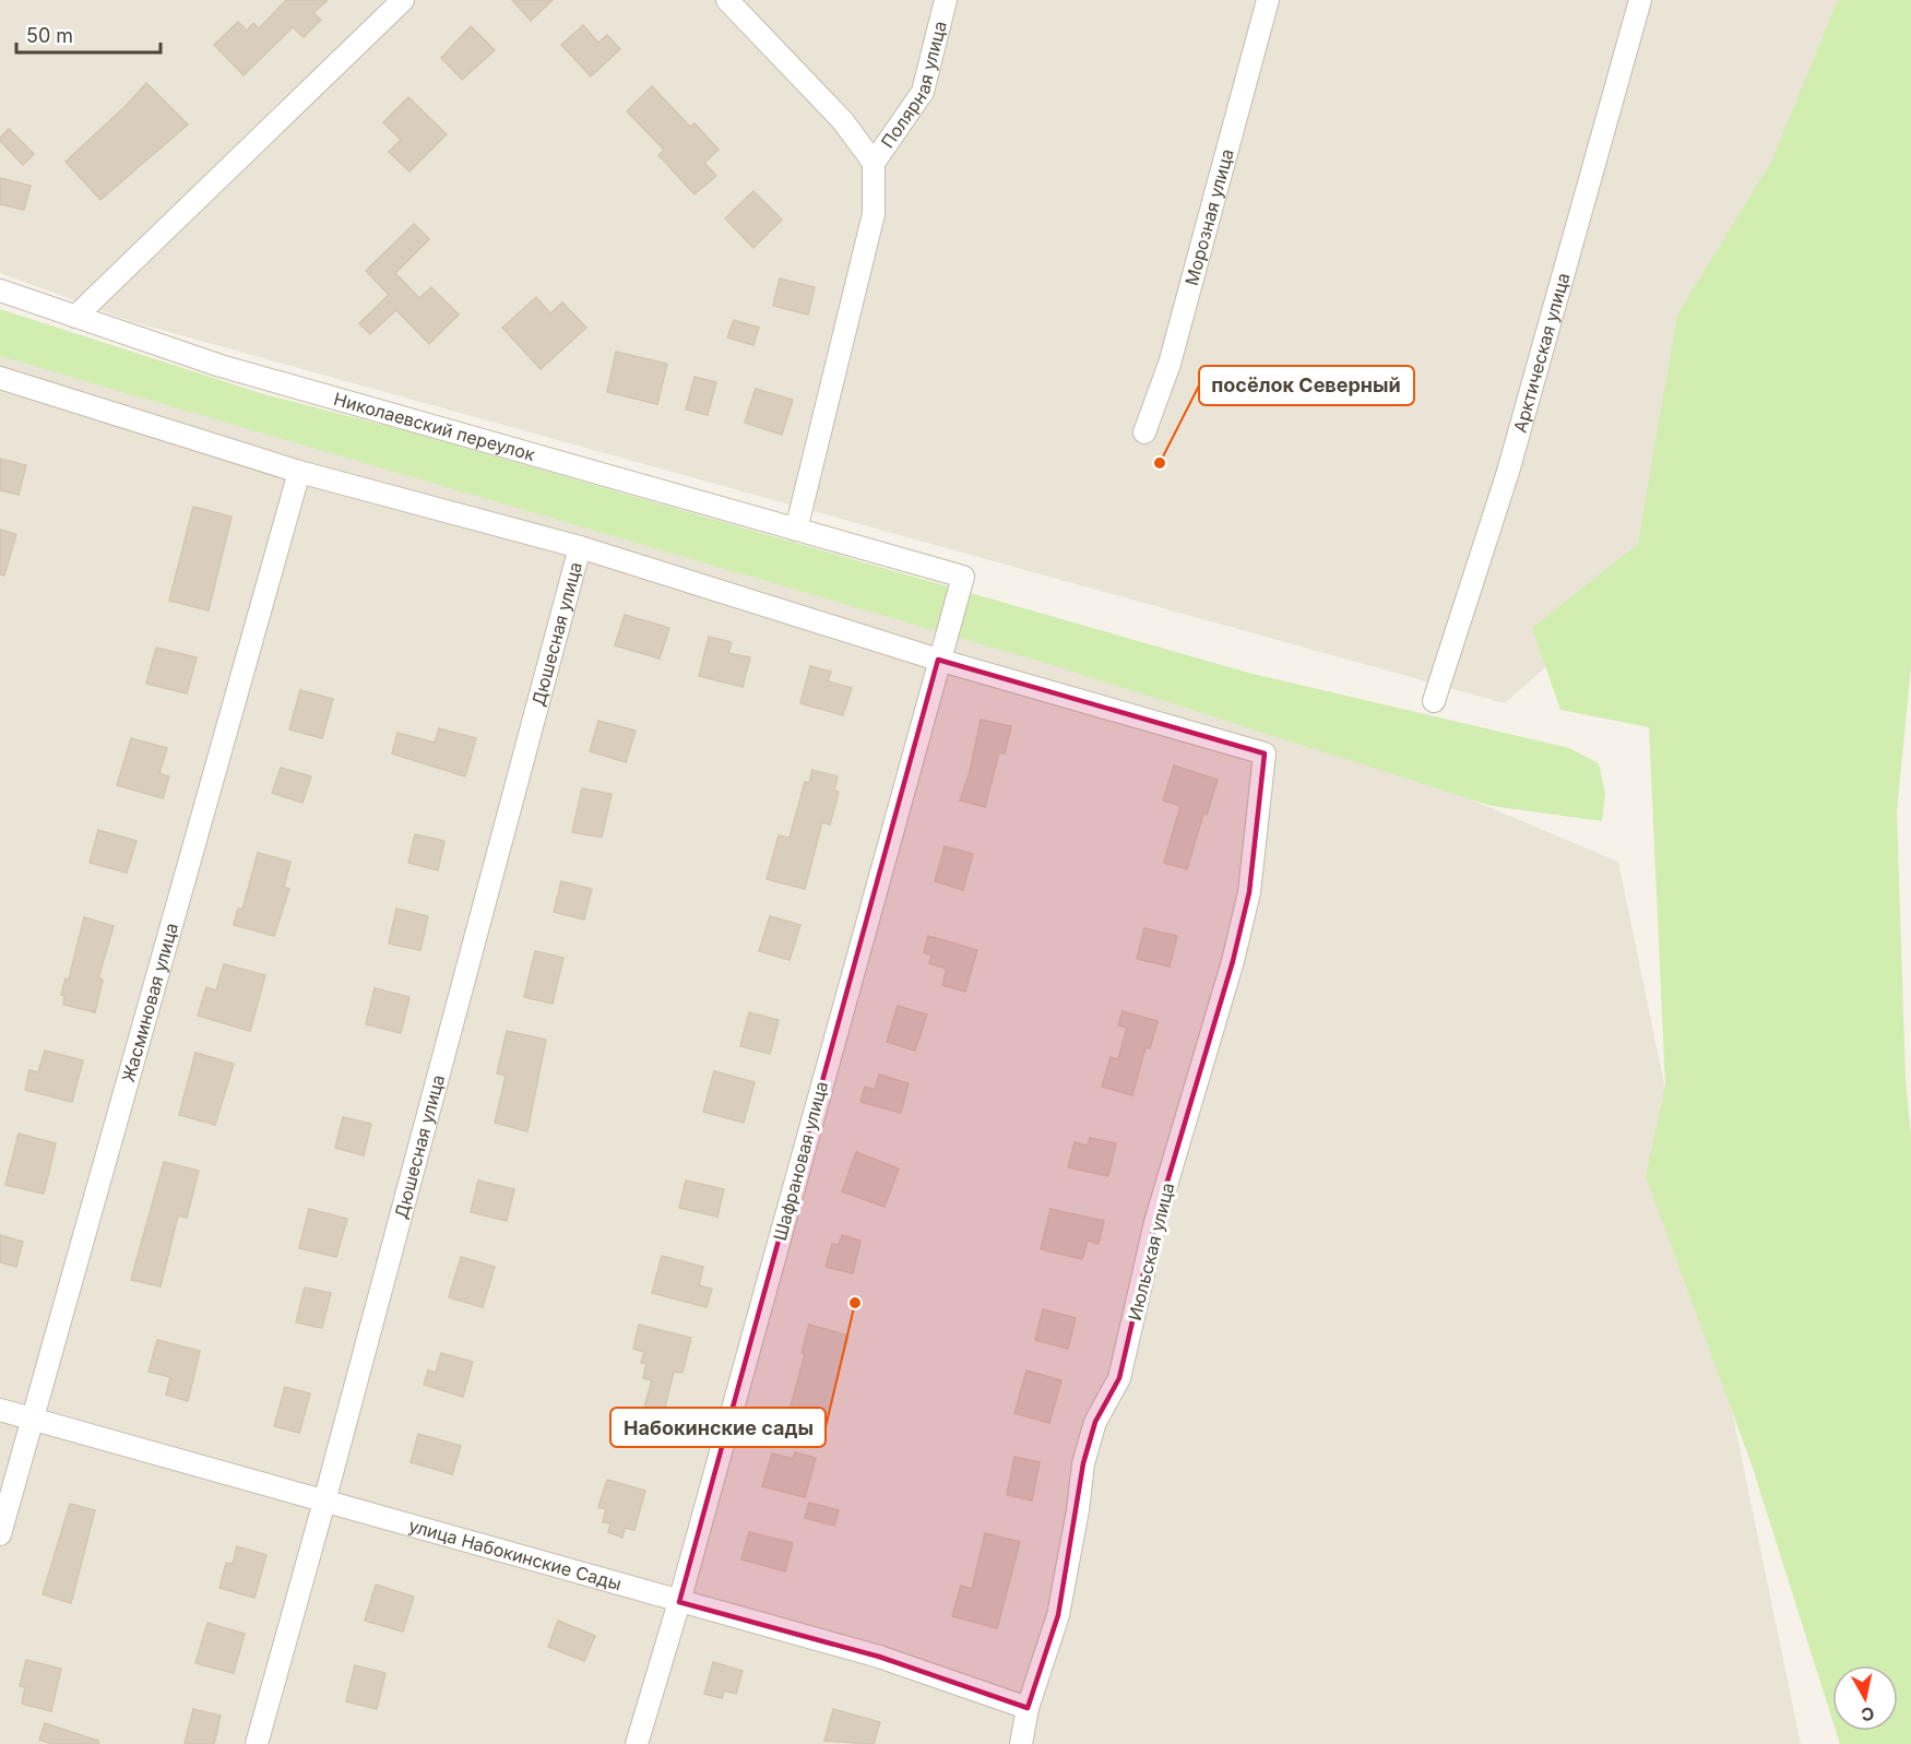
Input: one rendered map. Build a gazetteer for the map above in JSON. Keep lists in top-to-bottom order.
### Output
{
  "streets": {
    "street": [
      "Полярная улица",
      "Морозная улица",
      "Арктическая улица",
      "Николаевский переулок",
      "Дюшесная улица",
      "Жасминовая улица",
      "Шафрановая улица",
      "Июльская улица",
      "улица Набокинские Сады"
    ]
  },
  "crossings": [
    ["Николаевский переулок", "Шафрановая улица"],
    ["Дюшесная улица", "улица Набокинские Сады"],
    ["Жасминовая улица", "улица Набокинские Сады"],
    ["Шафрановая улица", "Июльская улица"],
    ["Шафрановая улица", "улица Набокинские Сады"],
    ["Июльская улица", "улица Набокинские Сады"]
  ],
  "places": ["посёлок Северный", "Набокинские сады"],
  "scale_bar": "50 m",
  "north": "bottom"
}
